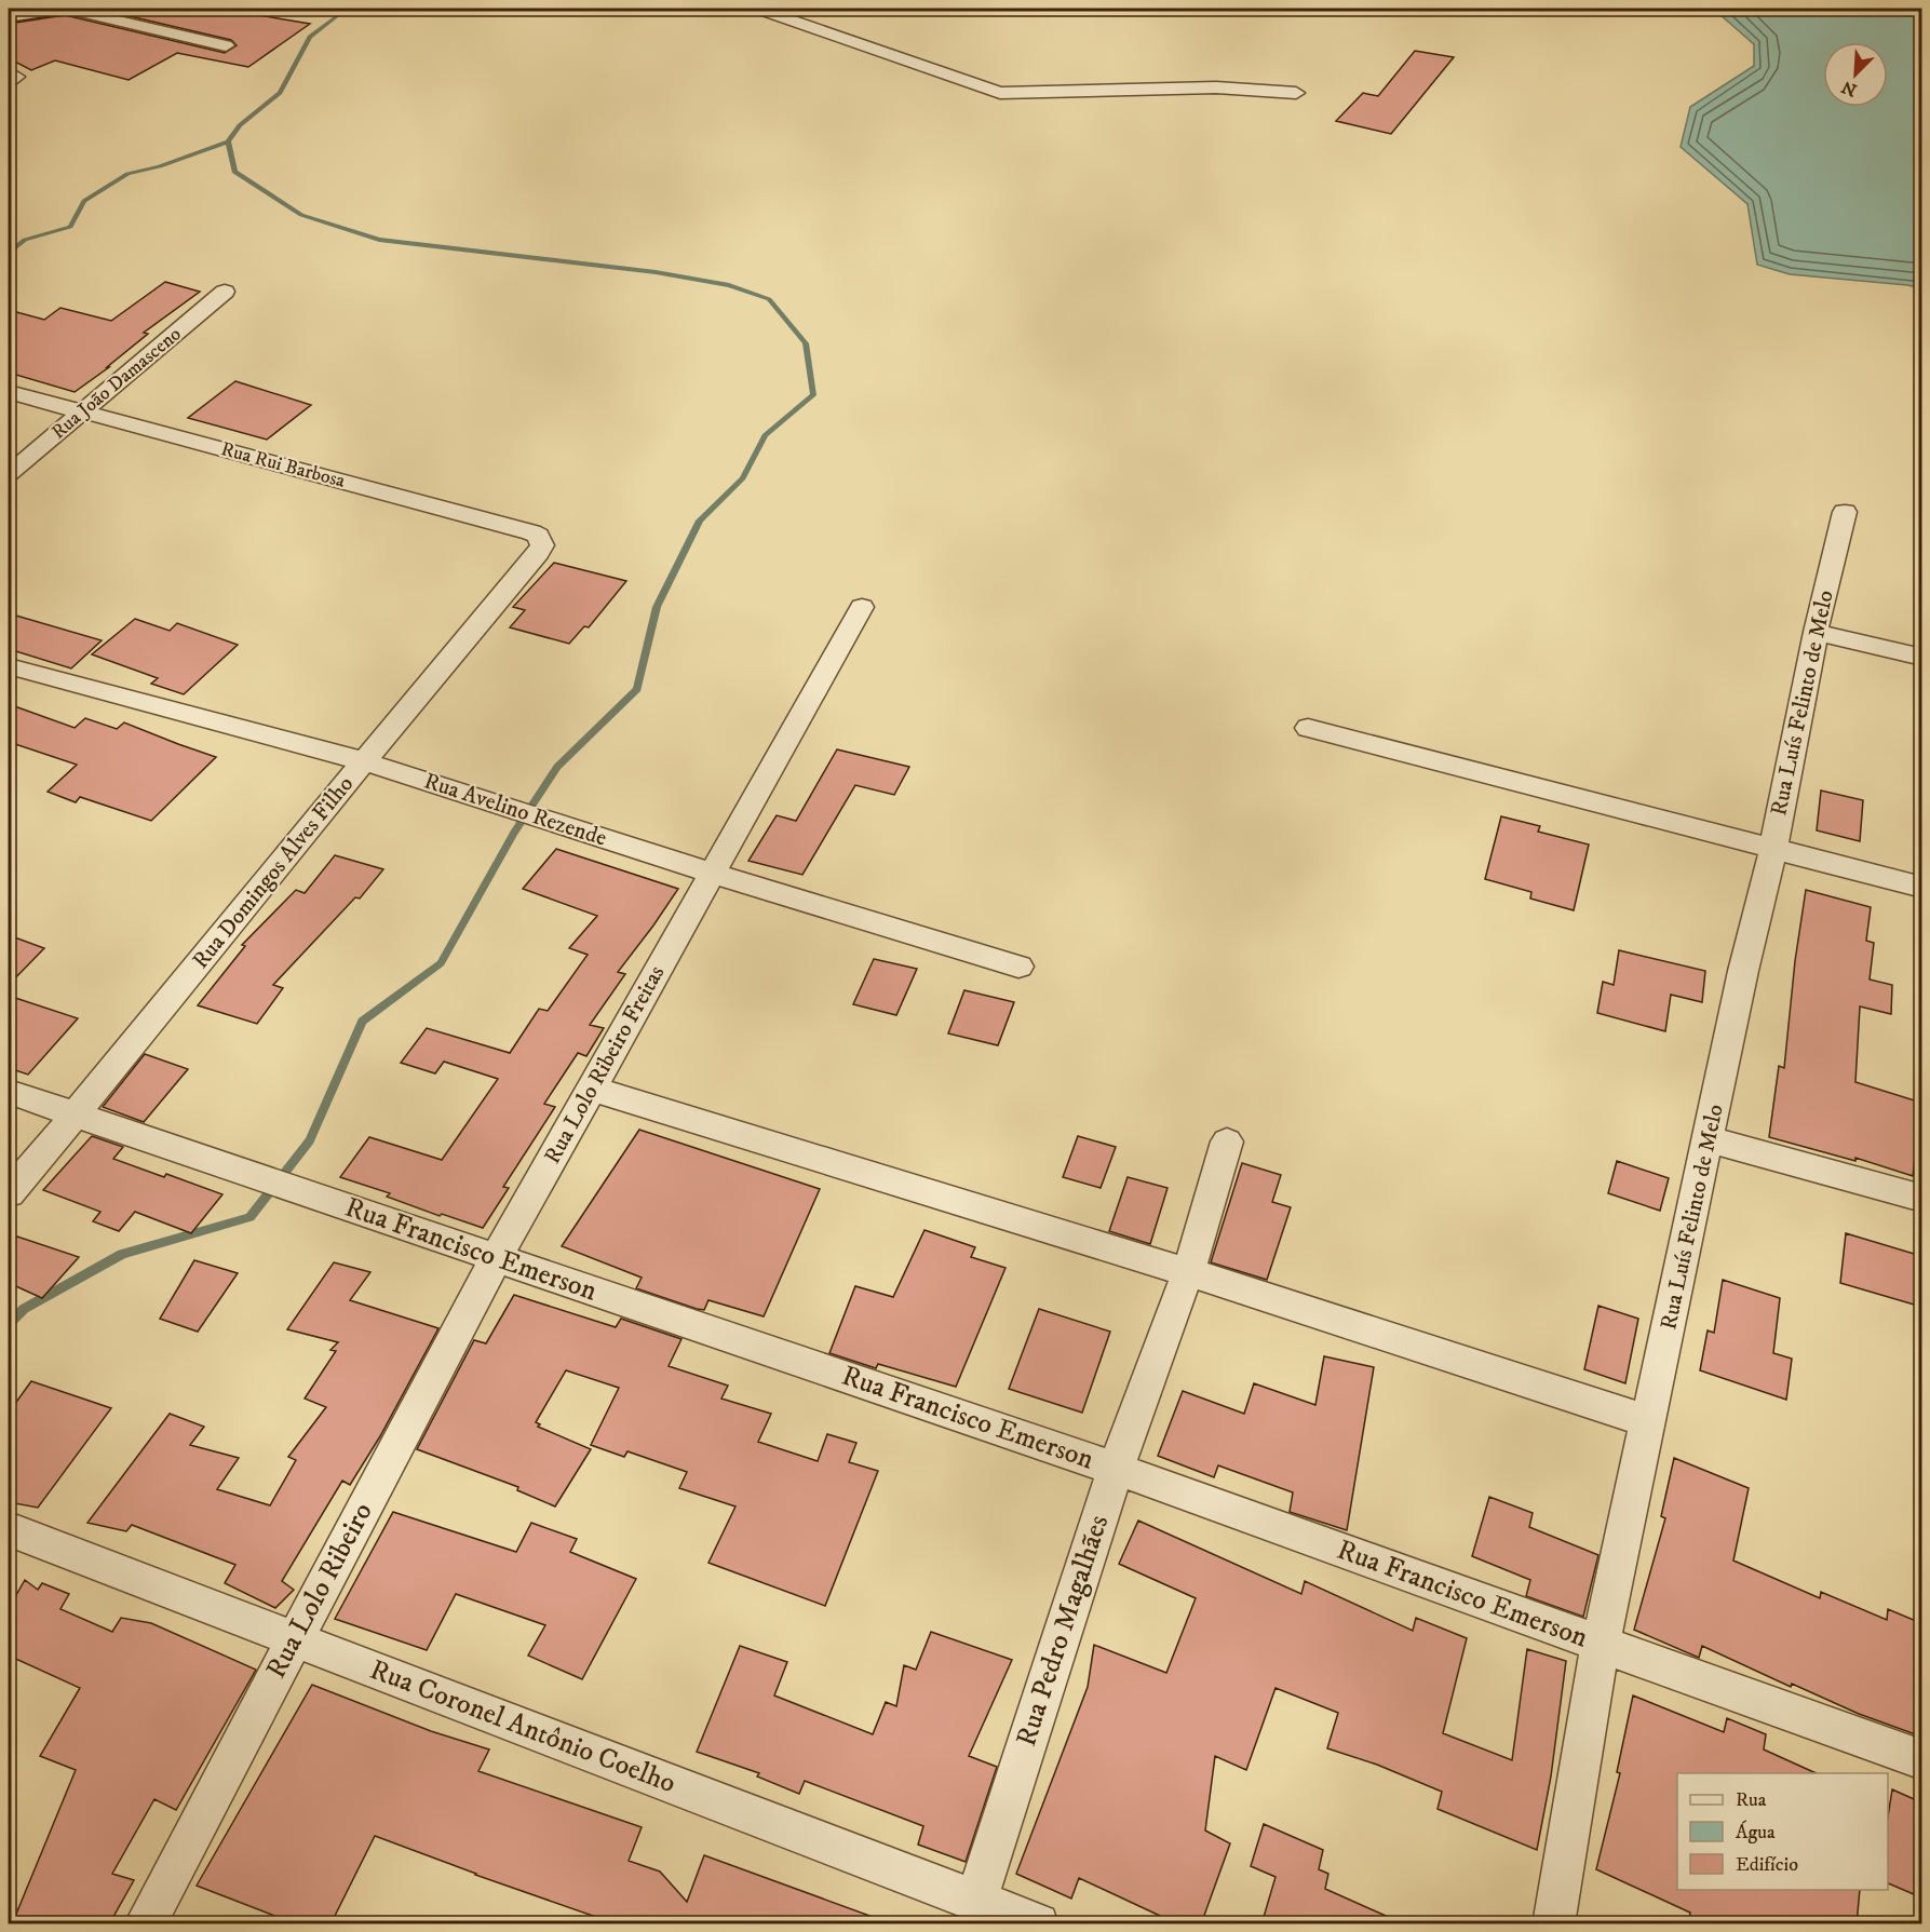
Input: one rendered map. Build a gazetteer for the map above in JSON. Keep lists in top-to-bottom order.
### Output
{
  "streets": {
    "street": [
      "Rua João Damasceno",
      "Rua Rui Barbosa",
      "Rua Luís Felinto de Melo",
      "Rua Avelino Rezende",
      "Rua Domingos Alves Filho",
      "Rua Lolo Ribeiro Freitas",
      "Rua Francisco Emerson",
      "Rua Lolo Ribeiro",
      "Rua Pedro Magalhães",
      "Rua Coronel Antônio Coelho"
    ]
  },
  "crossings": [
    ["Rua João Damasceno", "Rua Rui Barbosa"],
    ["Rua Rui Barbosa", "Rua Domingos Alves Filho"],
    ["Rua Luís Felinto de Melo", "Rua Francisco Emerson"],
    ["Rua Avelino Rezende", "Rua Domingos Alves Filho"],
    ["Rua Avelino Rezende", "Rua Lolo Ribeiro Freitas"],
    ["Rua Domingos Alves Filho", "Rua Francisco Emerson"],
    ["Rua Lolo Ribeiro Freitas", "Rua Francisco Emerson"],
    ["Rua Lolo Ribeiro Freitas", "Rua Lolo Ribeiro"],
    ["Rua Francisco Emerson", "Rua Lolo Ribeiro"],
    ["Rua Francisco Emerson", "Rua Pedro Magalhães"],
    ["Rua Lolo Ribeiro", "Rua Coronel Antônio Coelho"],
    ["Rua Pedro Magalhães", "Rua Coronel Antônio Coelho"]
  ],
  "legend": ["Rua", "Água", "Edifício"],
  "north": "bottom left"
}
